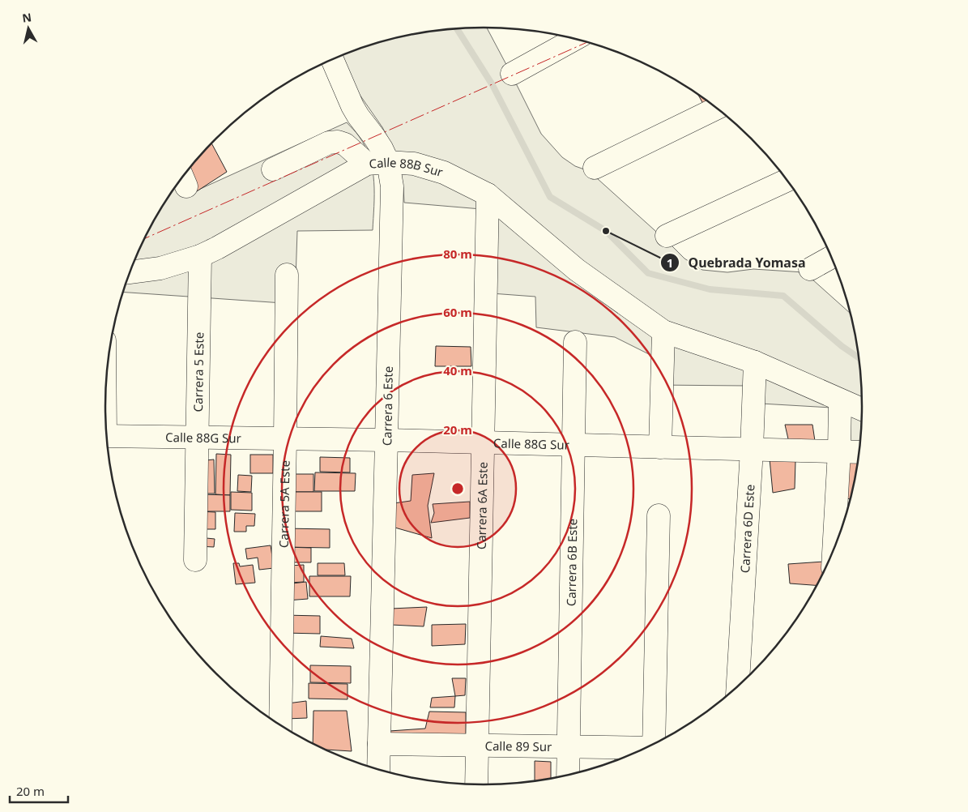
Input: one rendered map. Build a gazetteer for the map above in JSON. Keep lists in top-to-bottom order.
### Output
{
  "streets": {
    "street": [
      "Calle 88B Sur",
      "Carrera 5 Este",
      "Carrera 6 Este",
      "Calle 88G Sur",
      "Carrera 5A Este",
      "Carrera 6A Este",
      "Carrera 6D Este",
      "Carrera 6B Este",
      "Calle 89 Sur"
    ]
  },
  "crossings": [
    ["Calle 88B Sur", "Carrera 5 Este"],
    ["Calle 88B Sur", "Carrera 6 Este"],
    ["Calle 88B Sur", "Carrera 6A Este"],
    ["Calle 88B Sur", "Carrera 6D Este"],
    ["Carrera 5 Este", "Calle 88G Sur"],
    ["Carrera 6 Este", "Calle 88G Sur"],
    ["Carrera 6 Este", "Calle 89 Sur"],
    ["Calle 88G Sur", "Carrera 5A Este"],
    ["Calle 88G Sur", "Carrera 6A Este"],
    ["Calle 88G Sur", "Carrera 6D Este"],
    ["Calle 88G Sur", "Carrera 6B Este"],
    ["Carrera 6A Este", "Calle 89 Sur"],
    ["Carrera 6B Este", "Calle 89 Sur"]
  ],
  "places": ["Quebrada Yomasa"],
  "scale_bar": "20 m",
  "north": "top",
  "rings": [
    "80 m",
    "60 m",
    "40 m",
    "20 m"
  ]
}
